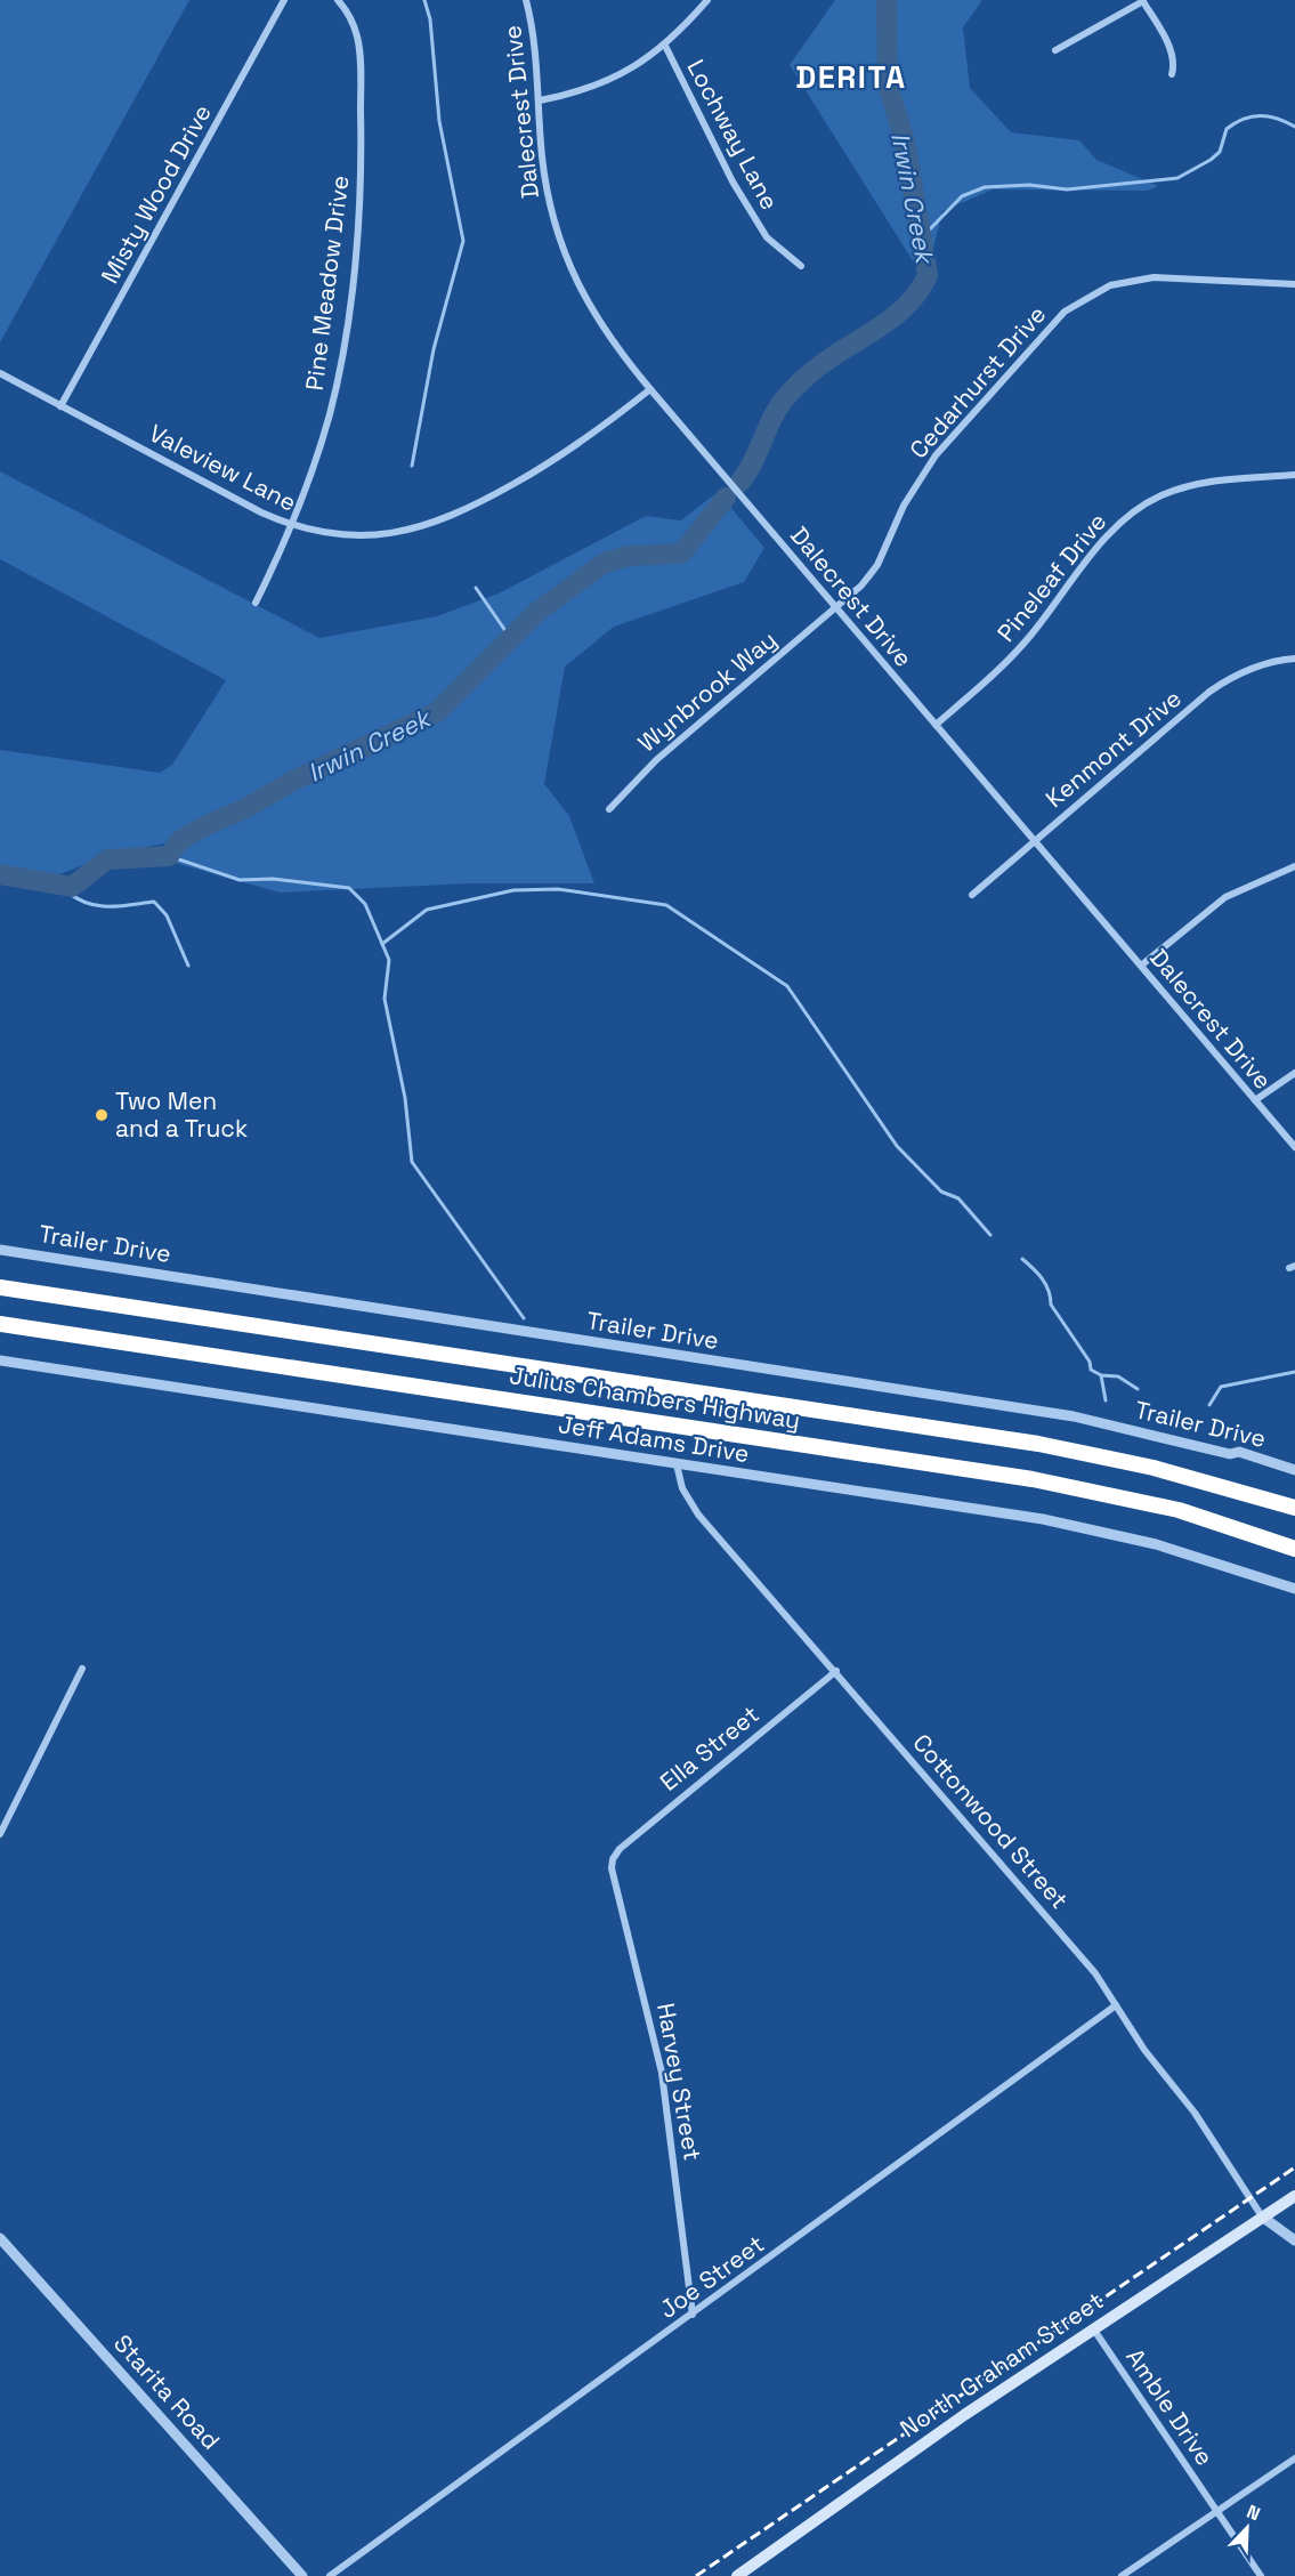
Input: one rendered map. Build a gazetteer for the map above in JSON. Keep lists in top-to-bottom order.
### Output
{
  "streets": {
    "highway": ["Julius Chambers Highway"],
    "main road": ["North Graham Street"],
    "street": [
      "Dalecrest Drive",
      "Lochway Lane",
      "Misty Wood Drive",
      "Pine Meadow Drive",
      "Cedarhurst Drive",
      "Valeview Lane",
      "Pineleaf Drive",
      "Wynbrook Way",
      "Kenmont Drive",
      "Trailer Drive",
      "Jeff Adams Drive",
      "Ella Street",
      "Cottonwood Street",
      "Harvey Street",
      "Joe Street",
      "Starita Road",
      "Amble Drive"
    ]
  },
  "crossings": [
    ["Dalecrest Drive", "Cedarhurst Drive"],
    ["Dalecrest Drive", "Valeview Lane"],
    ["Dalecrest Drive", "Pineleaf Drive"],
    ["Dalecrest Drive", "Wynbrook Way"],
    ["Dalecrest Drive", "Kenmont Drive"],
    ["Misty Wood Drive", "Valeview Lane"],
    ["Pine Meadow Drive", "Valeview Lane"],
    ["Cedarhurst Drive", "Wynbrook Way"],
    ["Jeff Adams Drive", "Cottonwood Street"],
    ["Ella Street", "Cottonwood Street"],
    ["Ella Street", "Harvey Street"],
    ["Cottonwood Street", "Joe Street"],
    ["Cottonwood Street", "North Graham Street"],
    ["Harvey Street", "Joe Street"],
    ["North Graham Street", "Amble Drive"]
  ],
  "districts": ["DERITA"],
  "water": ["Irwin Creek"],
  "places": ["Two Men and a Truck"],
  "north": "top right"
}
